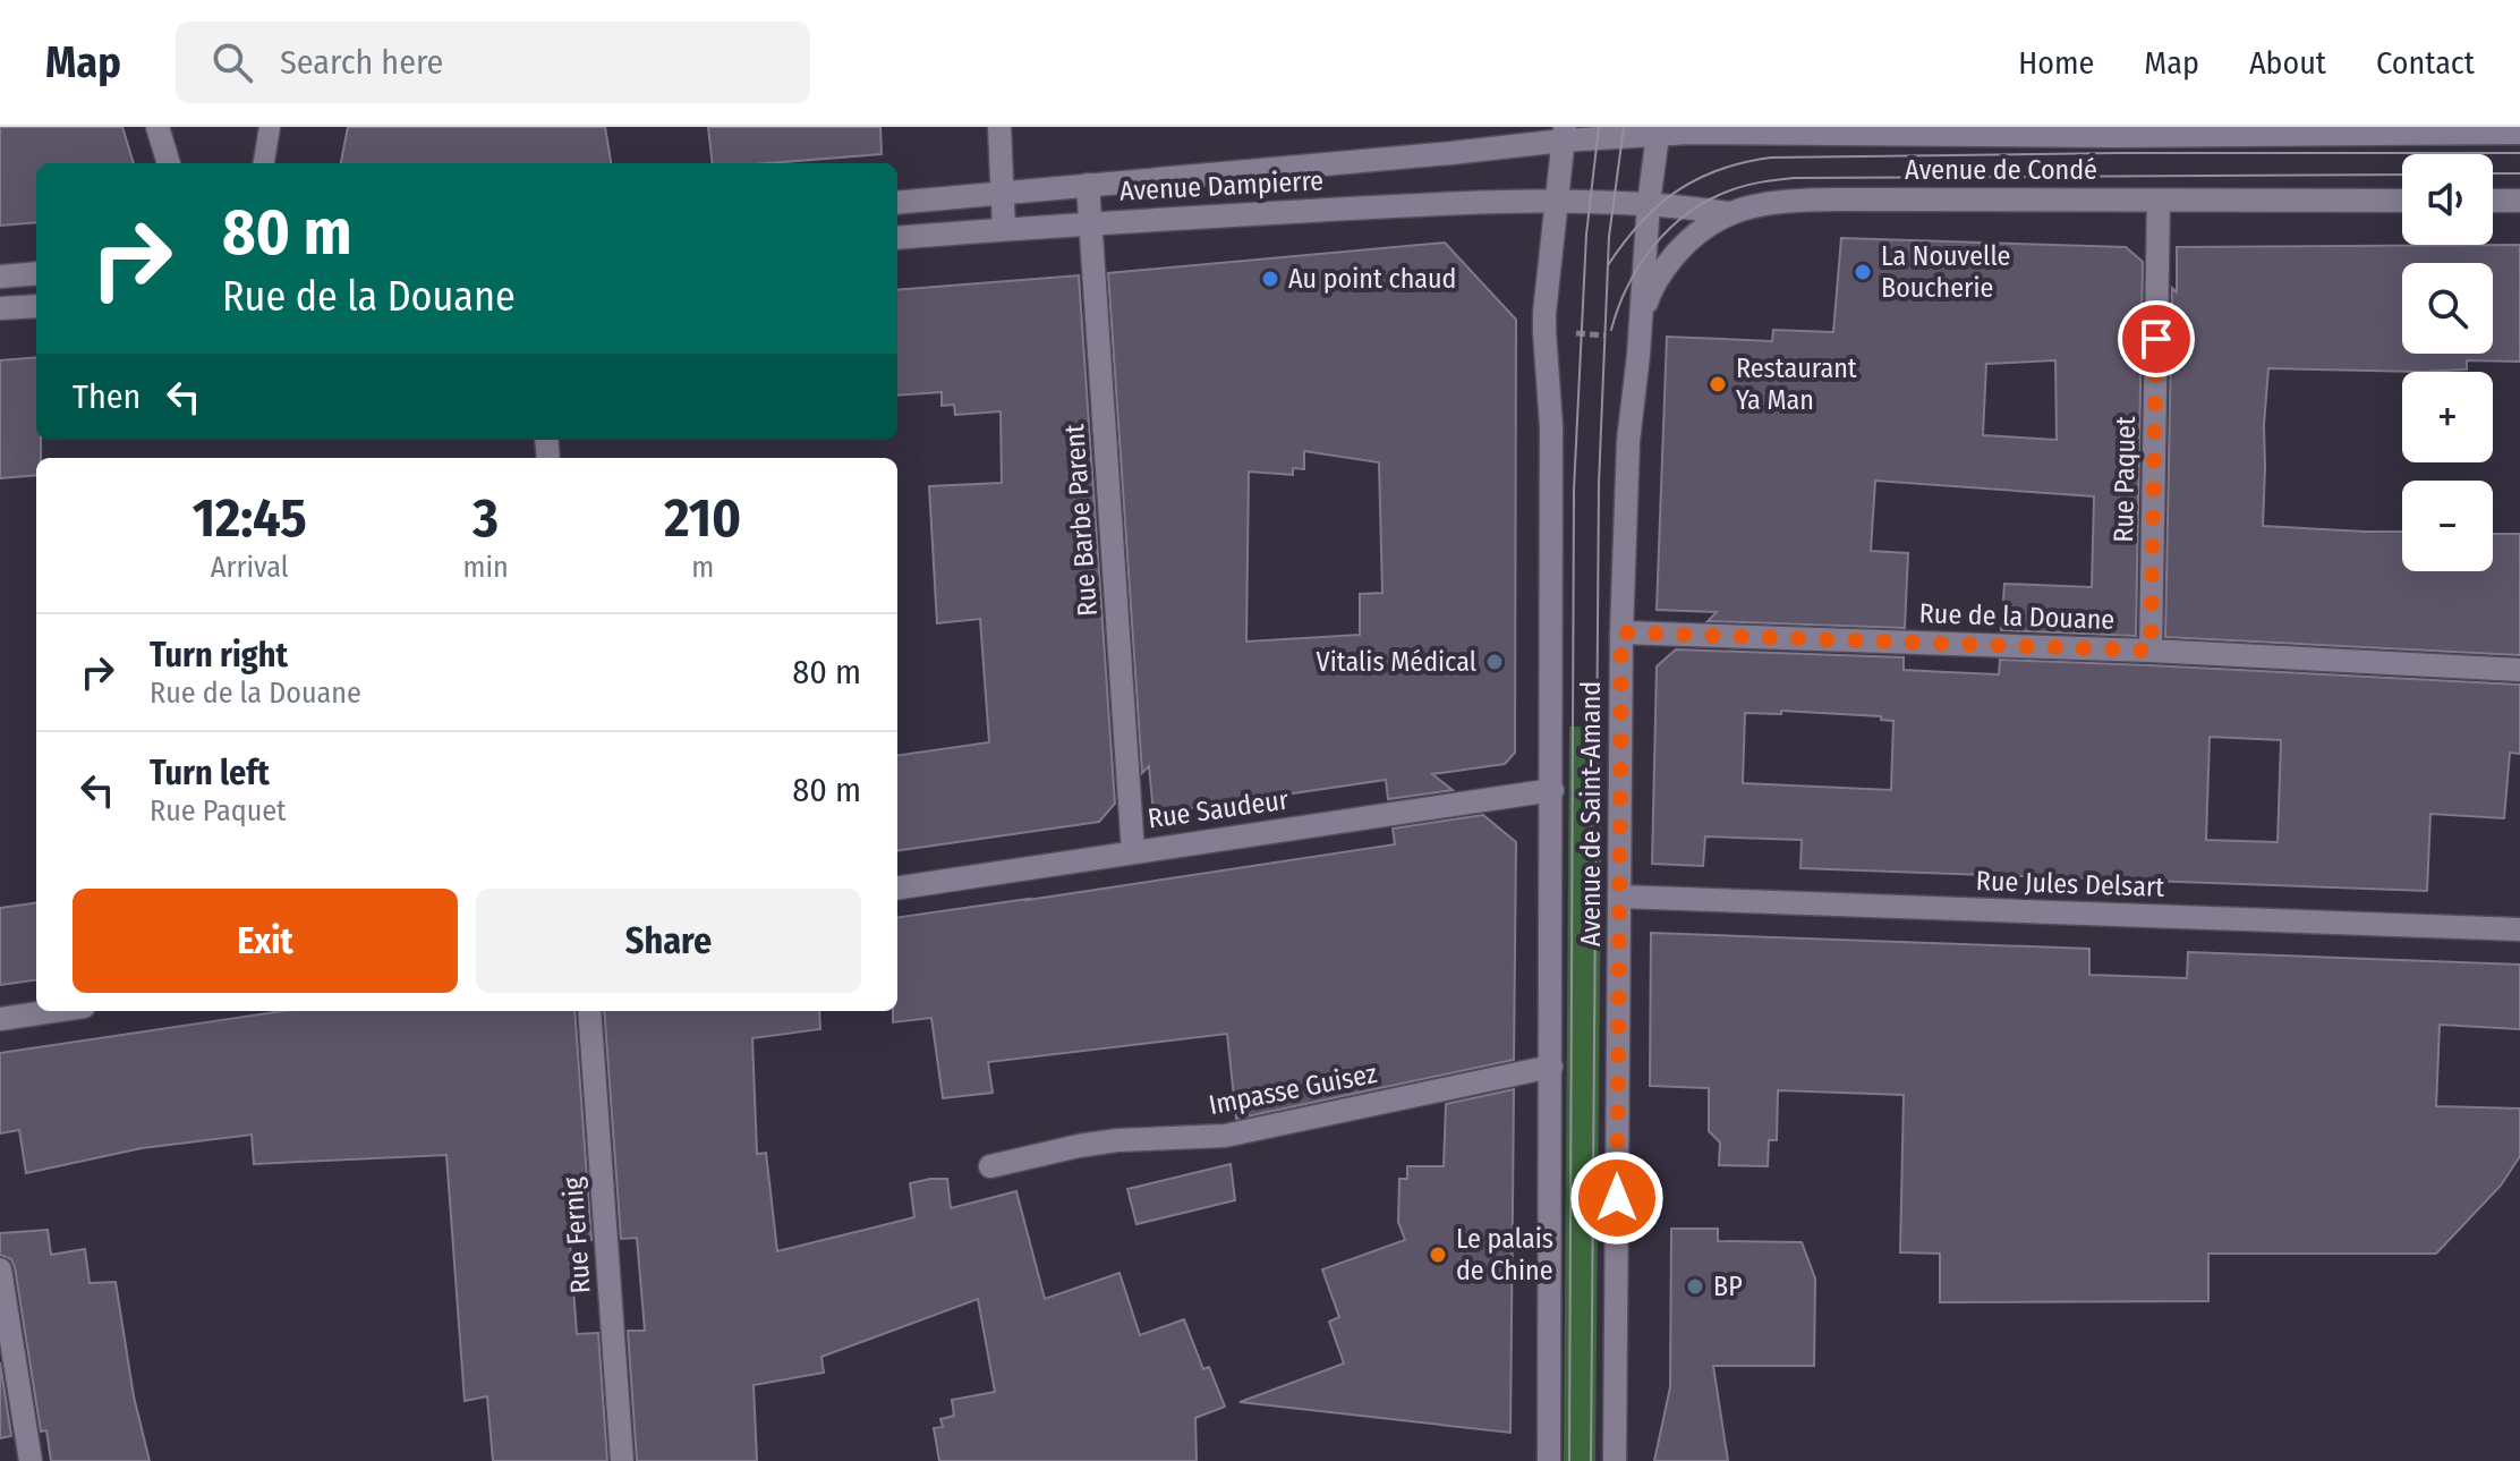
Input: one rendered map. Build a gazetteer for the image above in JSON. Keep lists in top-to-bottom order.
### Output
{
  "streets": {
    "main road": [
      "Avenue de Condé",
      "Avenue Dampierre",
      "Rue Paquet",
      "Rue Barbe Parent",
      "Rue de la Douane",
      "Rue Saudeur",
      "Avenue de Saint-Amand",
      "Rue Jules Delsart",
      "Impasse Guisez",
      "Rue Fernig"
    ]
  },
  "crossings": [
    ["Avenue de Condé", "Avenue Dampierre"],
    ["Avenue de Condé", "Rue Paquet"],
    ["Avenue de Condé", "Avenue de Saint-Amand"],
    ["Avenue Dampierre", "Rue Barbe Parent"],
    ["Avenue Dampierre", "Avenue de Saint-Amand"],
    ["Rue Paquet", "Rue de la Douane"],
    ["Rue Barbe Parent", "Rue Saudeur"],
    ["Rue de la Douane", "Avenue de Saint-Amand"],
    ["Rue Saudeur", "Avenue de Saint-Amand"],
    ["Avenue de Saint-Amand", "Rue Jules Delsart"],
    ["Avenue de Saint-Amand", "Impasse Guisez"]
  ],
  "places": [
    "La Nouvelle Boucherie",
    "Au point chaud",
    "Restaurant Ya Man",
    "Vitalis Médical",
    "Le palais de Chine",
    "BP"
  ],
  "page": {
    "header": "Map",
    "search": "Search here",
    "nav": [
      "Home",
      "Map",
      "About",
      "Contact"
    ],
    "map_buttons": ["+", "−"],
    "turn": ["80 m", "Rue de la Douane"],
    "then": "Then",
    "eta": [
      "12:45",
      "Arrival",
      "3",
      "min",
      "210",
      "m"
    ],
    "list": [
      {
        "name": "Turn right",
        "note": "Rue de la Douane",
        "value": "80 m"
      },
      {
        "name": "Turn left",
        "note": "Rue Paquet",
        "value": "80 m"
      }
    ],
    "buttons": ["Exit", "Share"]
  }
}
